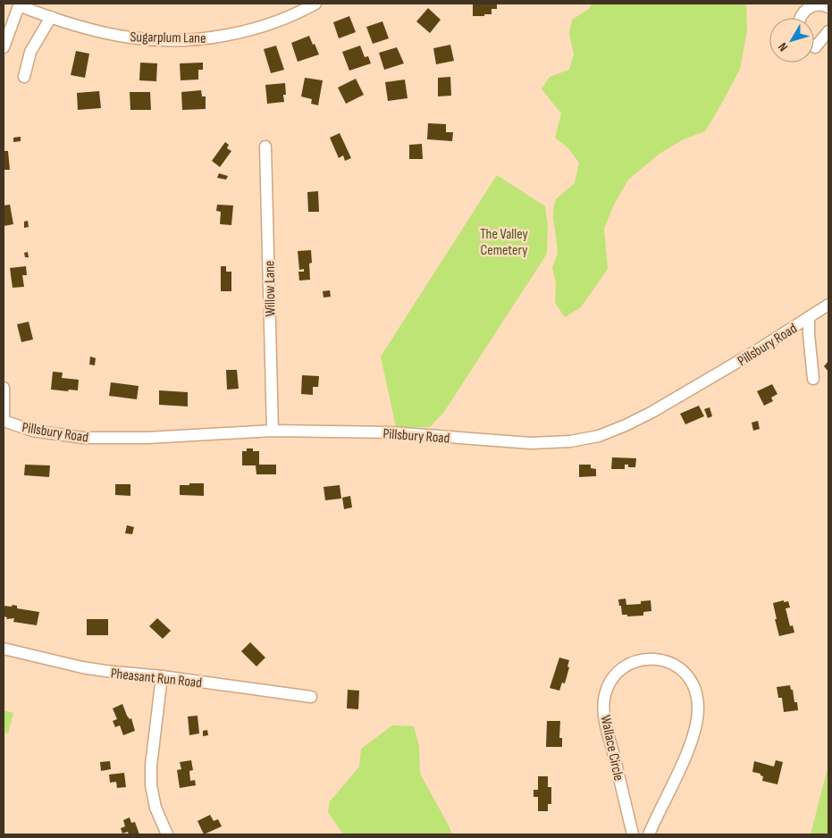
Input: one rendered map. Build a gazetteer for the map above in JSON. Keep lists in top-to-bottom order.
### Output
{
  "streets": {
    "street": [
      "Sugarplum Lane",
      "Willow Lane",
      "Pillsbury Road",
      "Pheasant Run Road",
      "Wallace Circle"
    ]
  },
  "crossings": [
    ["Willow Lane", "Pillsbury Road"]
  ],
  "parks": ["The Valley Cemetery"],
  "north": "bottom left"
}
